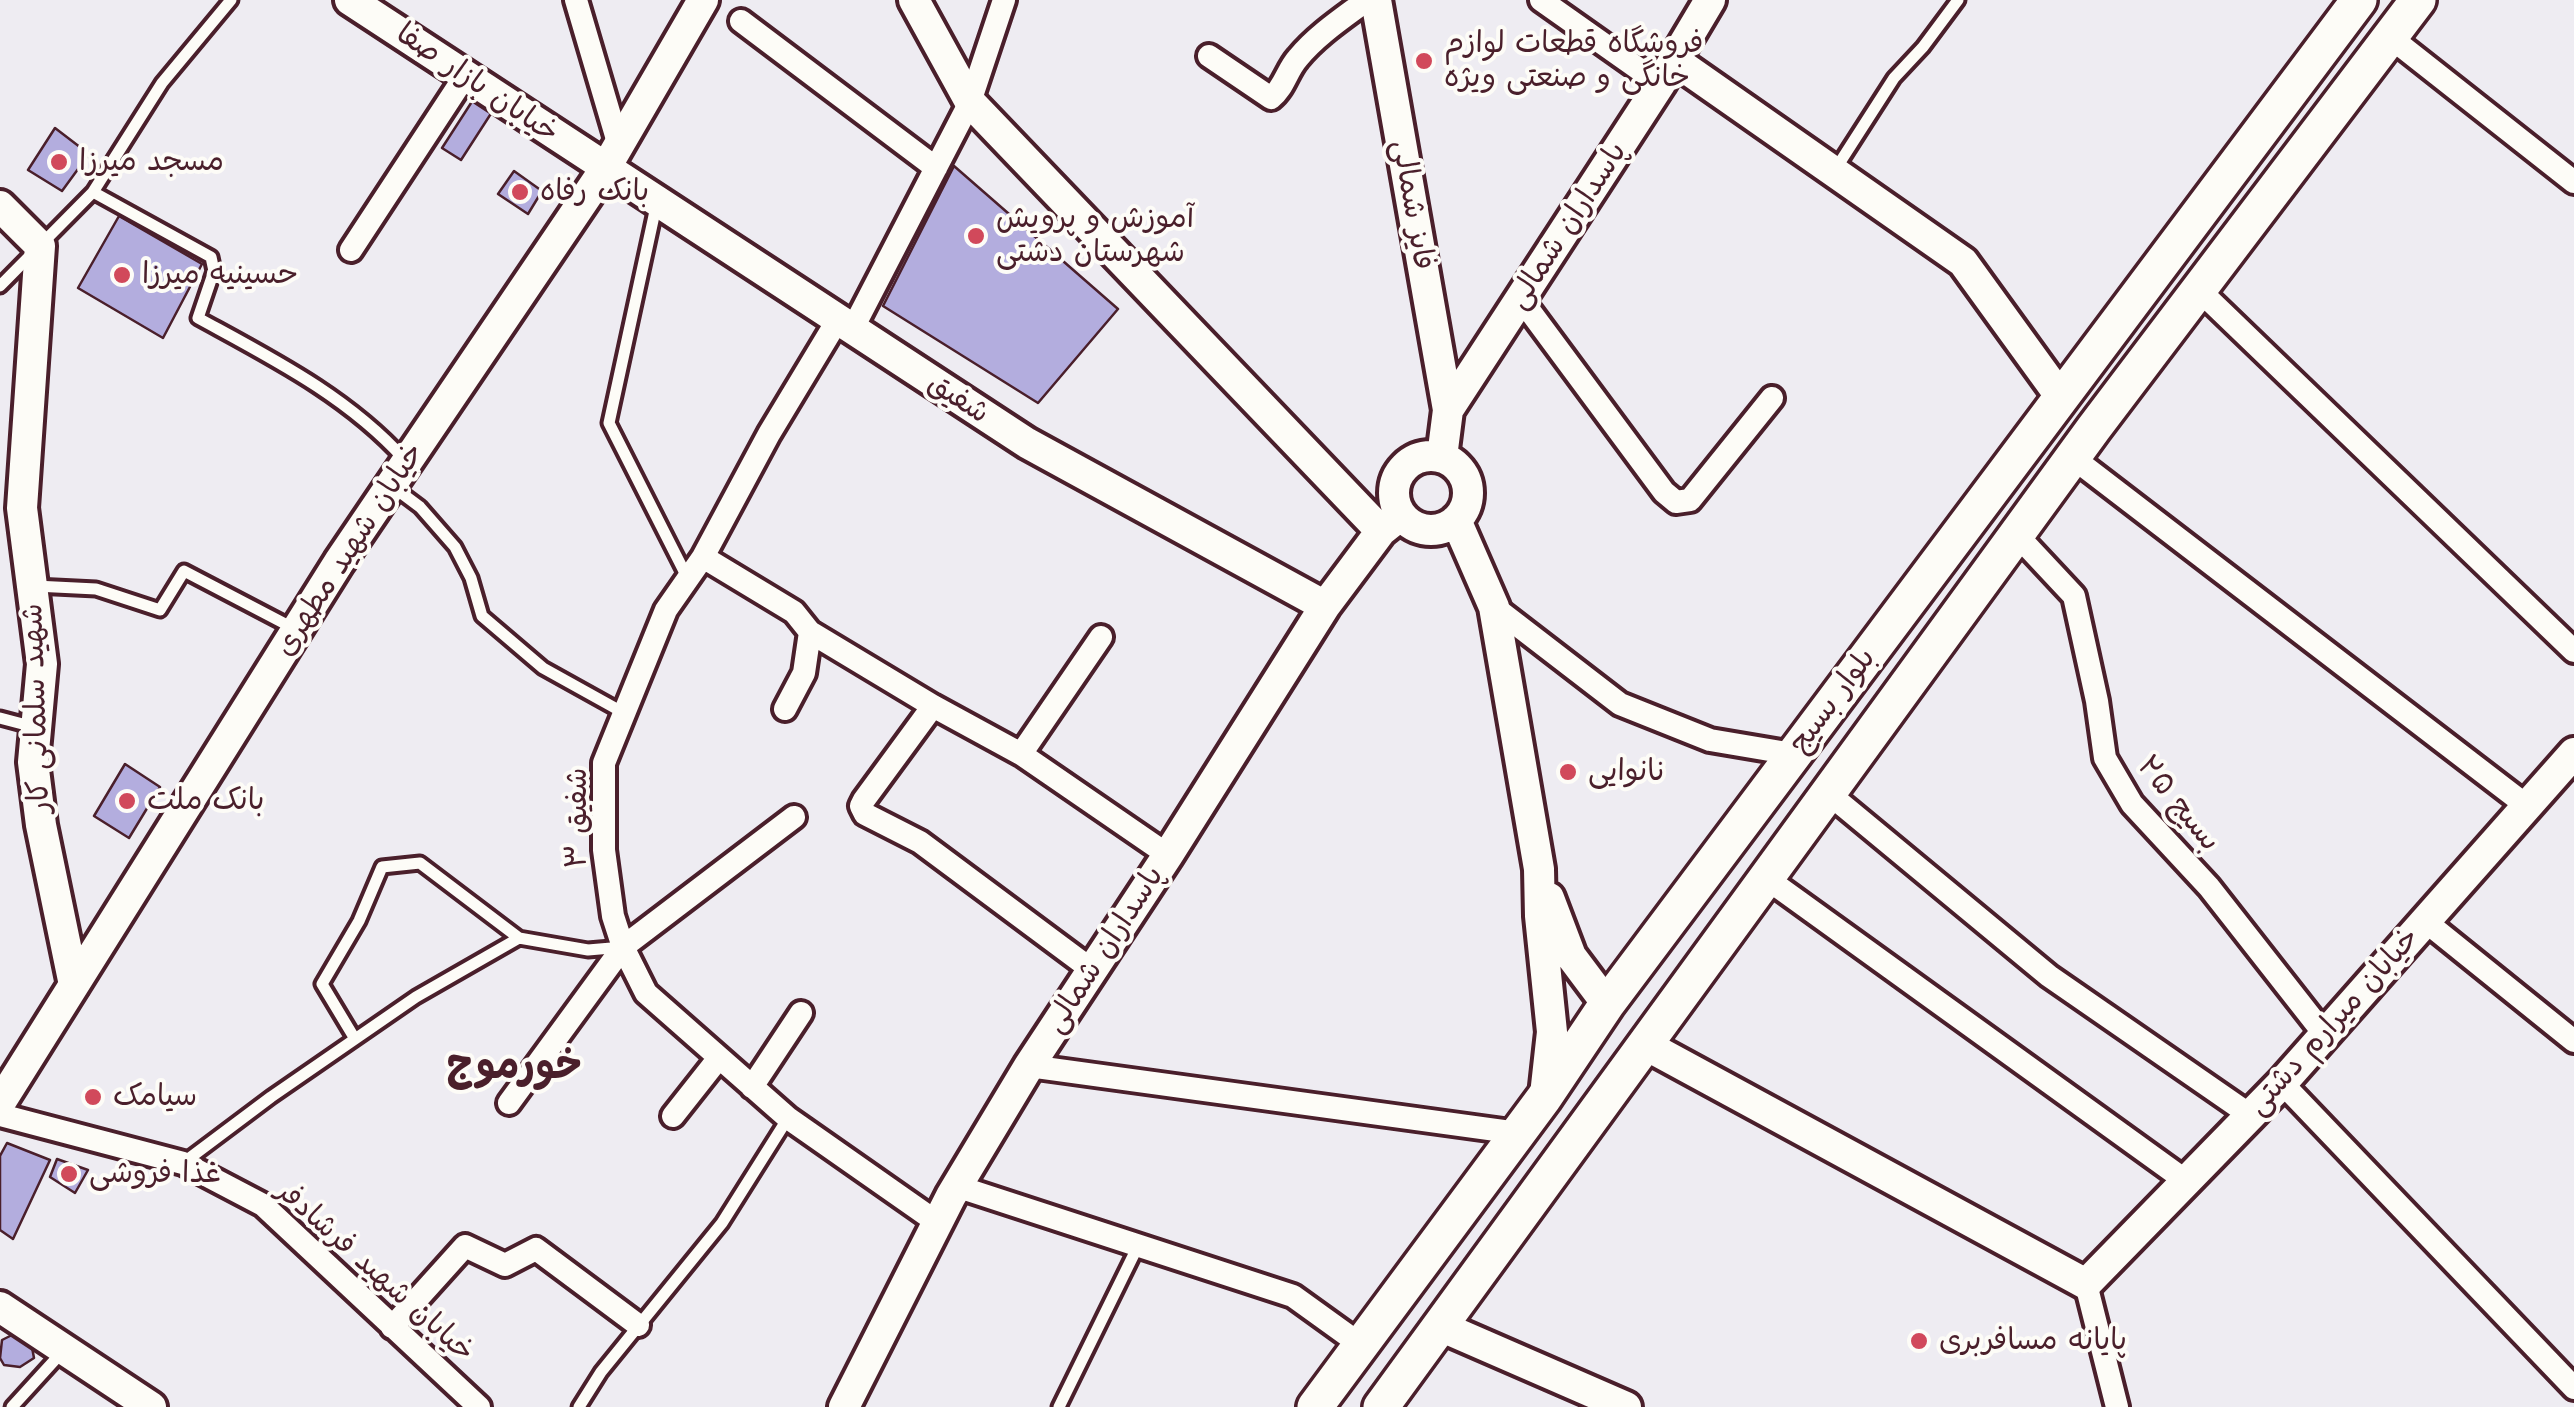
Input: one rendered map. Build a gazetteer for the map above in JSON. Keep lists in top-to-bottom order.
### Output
{
  "streets": {
    "main road": [
      "خیابان بازار صفا",
      "فایز شمالی",
      "پاسداران شمالی",
      "شفیق",
      "خیابان شهید مطهری",
      "بلوار بسیج",
      "شهید سلمانی کار",
      "خیابان میرارم دشتی"
    ],
    "street": ["بسیج ۲۵", "شفیق ۳", "خیابان شهید فرشادفر"]
  },
  "crossings": [
    ["خیابان بازار صفا", "شفیق"],
    ["خیابان بازار صفا", "خیابان شهید مطهری"],
    ["فایز شمالی", "پاسداران شمالی"],
    ["پاسداران شمالی", "شفیق"],
    ["پاسداران شمالی", "شفیق ۳"],
    ["شفیق", "خیابان شهید مطهری"],
    ["شفیق", "شفیق ۳"],
    ["خیابان شهید مطهری", "شهید سلمانی کار"],
    ["بلوار بسیج", "بسیج ۲۵"],
    ["بسیج ۲۵", "خیابان میرارم دشتی"]
  ],
  "districts": ["خورموج"],
  "places": [
    "فروشگاه قطعات لوازم خانگی و صنعتی ویژه",
    "مسجد میرزا",
    "بانک رفاه",
    "آموزش و پرویش شهرستان دشتی",
    "حسینیه میرزا",
    "نانوایی",
    "بانک ملت",
    "سیامک",
    "غذا فروشی",
    "پایانه مسافربری"
  ]
}
